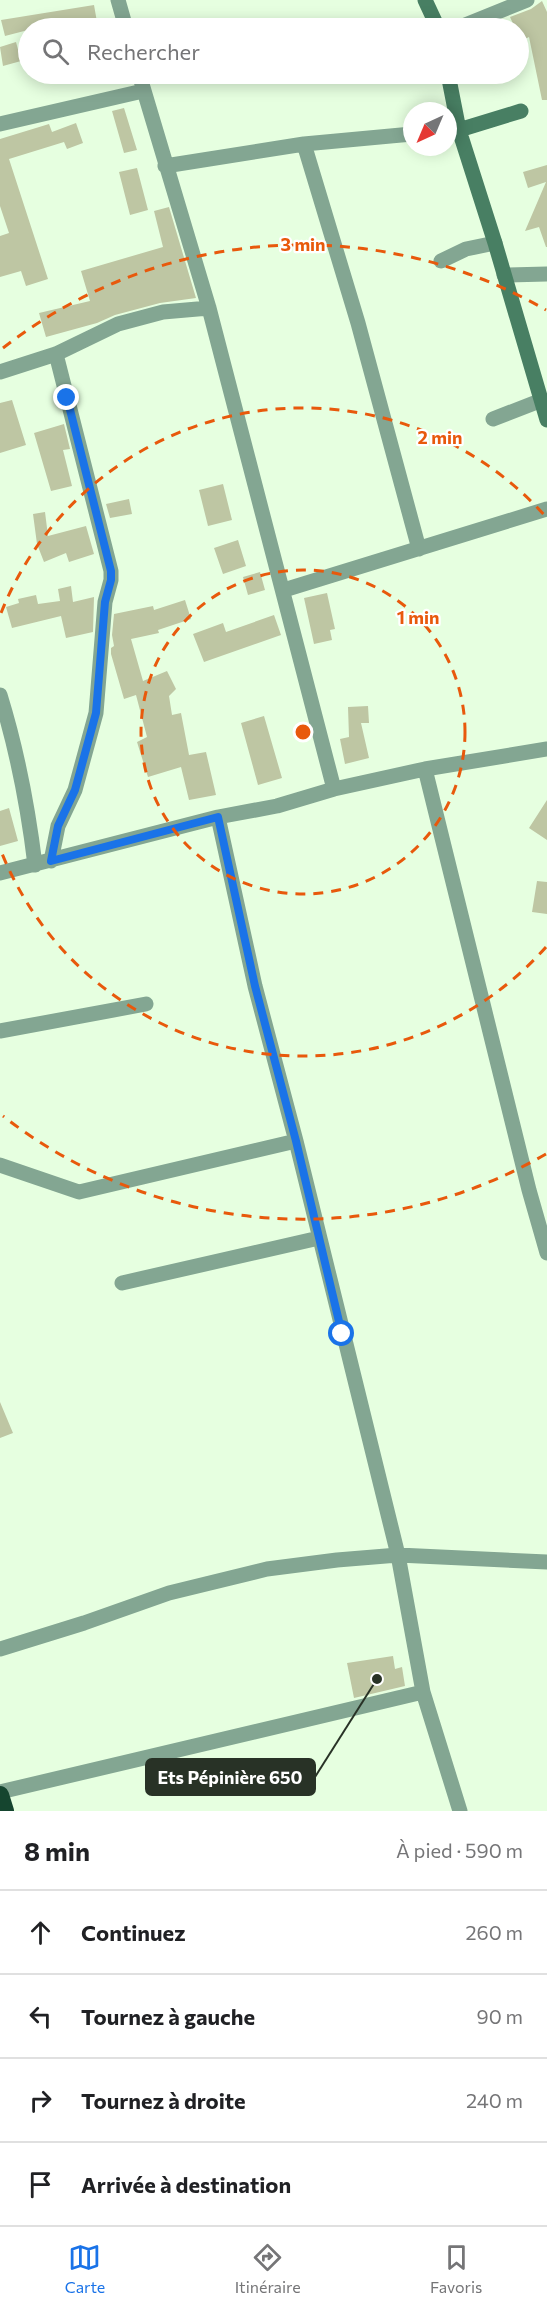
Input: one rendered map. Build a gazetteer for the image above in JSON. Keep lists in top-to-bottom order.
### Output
{
  "places": ["Ets Pépinière 650"],
  "north": "bottom left",
  "page": {
    "search": "Rechercher",
    "heading": ["8 min", "À pied · 590 m"],
    "list": [
      ["Continuez", "260 m"],
      ["Tournez à gauche", "90 m"],
      ["Tournez à droite", "240 m"],
      "Arrivée à destination"
    ],
    "nav": ["Carte", "Itinéraire", "Favoris"]
  },
  "rings": ["3 min", "2 min", "1 min"]
}
